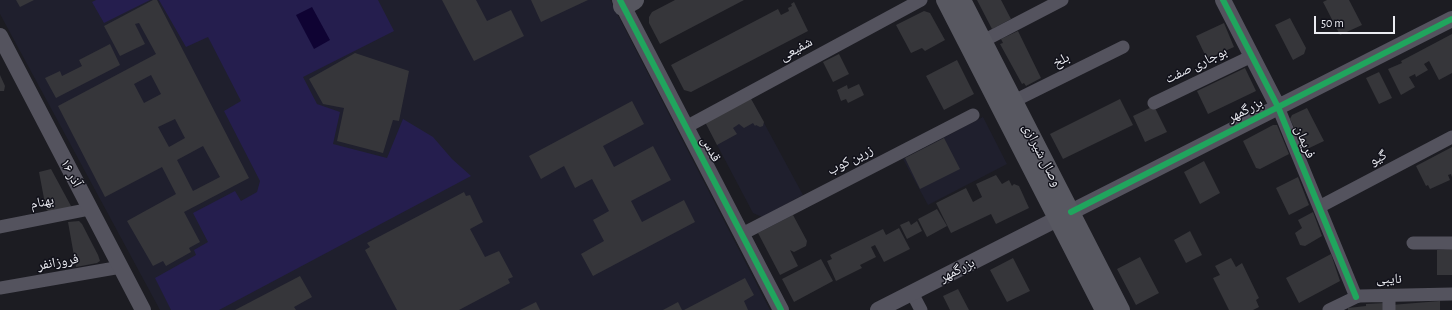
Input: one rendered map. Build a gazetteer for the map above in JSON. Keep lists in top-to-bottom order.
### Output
{
  "streets": {
    "main road": ["وصال شیرازی"],
    "street": [
      "شفیعی",
      "بلخ",
      "بوجاری صفت",
      "بزرگمهر",
      "فریمان",
      "قدس",
      "گیو",
      "زرین کوب",
      "۱۶ آذر",
      "بهنام",
      "فروزانفر",
      "نایبی"
    ]
  },
  "crossings": [
    ["شفیعی", "قدس"],
    ["بلخ", "وصال شیرازی"],
    ["بوجاری صفت", "فریمان"],
    ["بزرگمهر", "فریمان"],
    ["بزرگمهر", "وصال شیرازی"],
    ["فریمان", "گیو"],
    ["فریمان", "نایبی"],
    ["قدس", "زرین کوب"],
    ["۱۶ آذر", "بهنام"],
    ["۱۶ آذر", "فروزانفر"]
  ],
  "scale_bar": "50 m"
}
